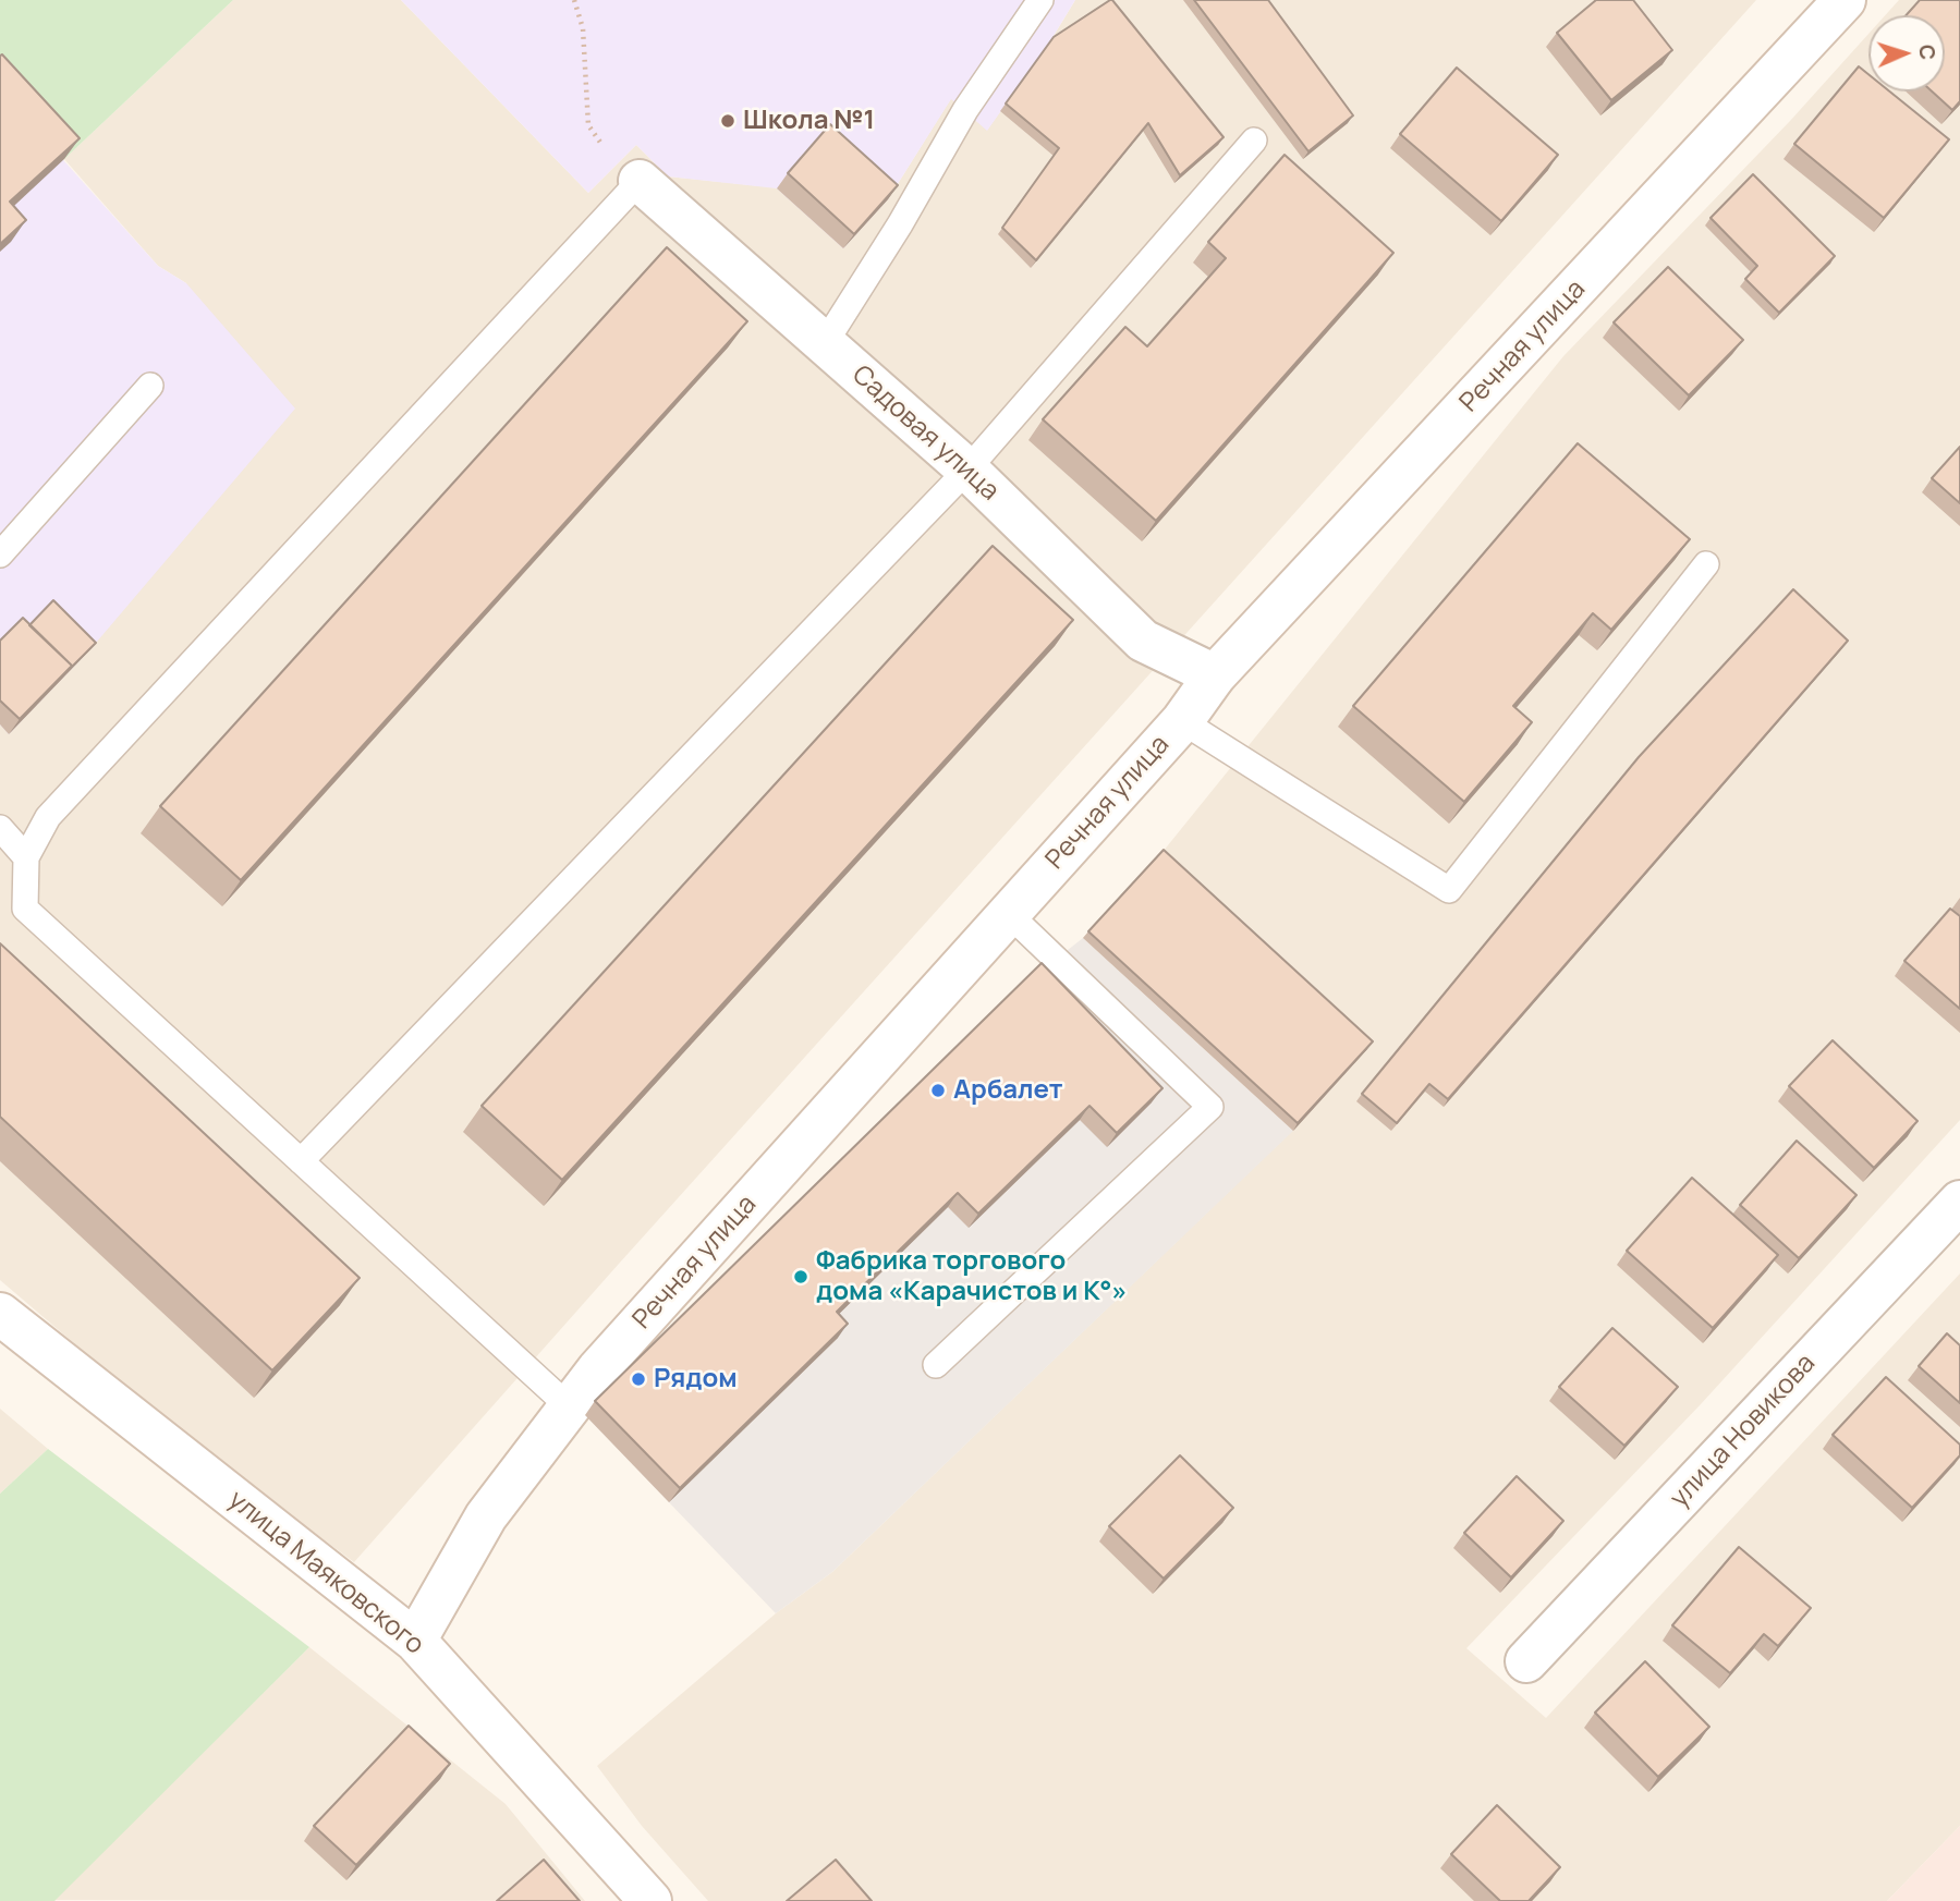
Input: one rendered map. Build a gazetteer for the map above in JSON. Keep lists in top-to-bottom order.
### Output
{
  "streets": {
    "street": [
      "Речная улица",
      "Садовая улица",
      "улица Новикова",
      "улица Маяковского"
    ]
  },
  "crossings": [
    ["Речная улица", "Садовая улица"],
    ["Речная улица", "улица Маяковского"]
  ],
  "places": [
    "Школа №1",
    "Арбалет",
    "Фабрика торгового дома «Карачистов и К°»",
    "Рядом"
  ],
  "north": "right"
}
